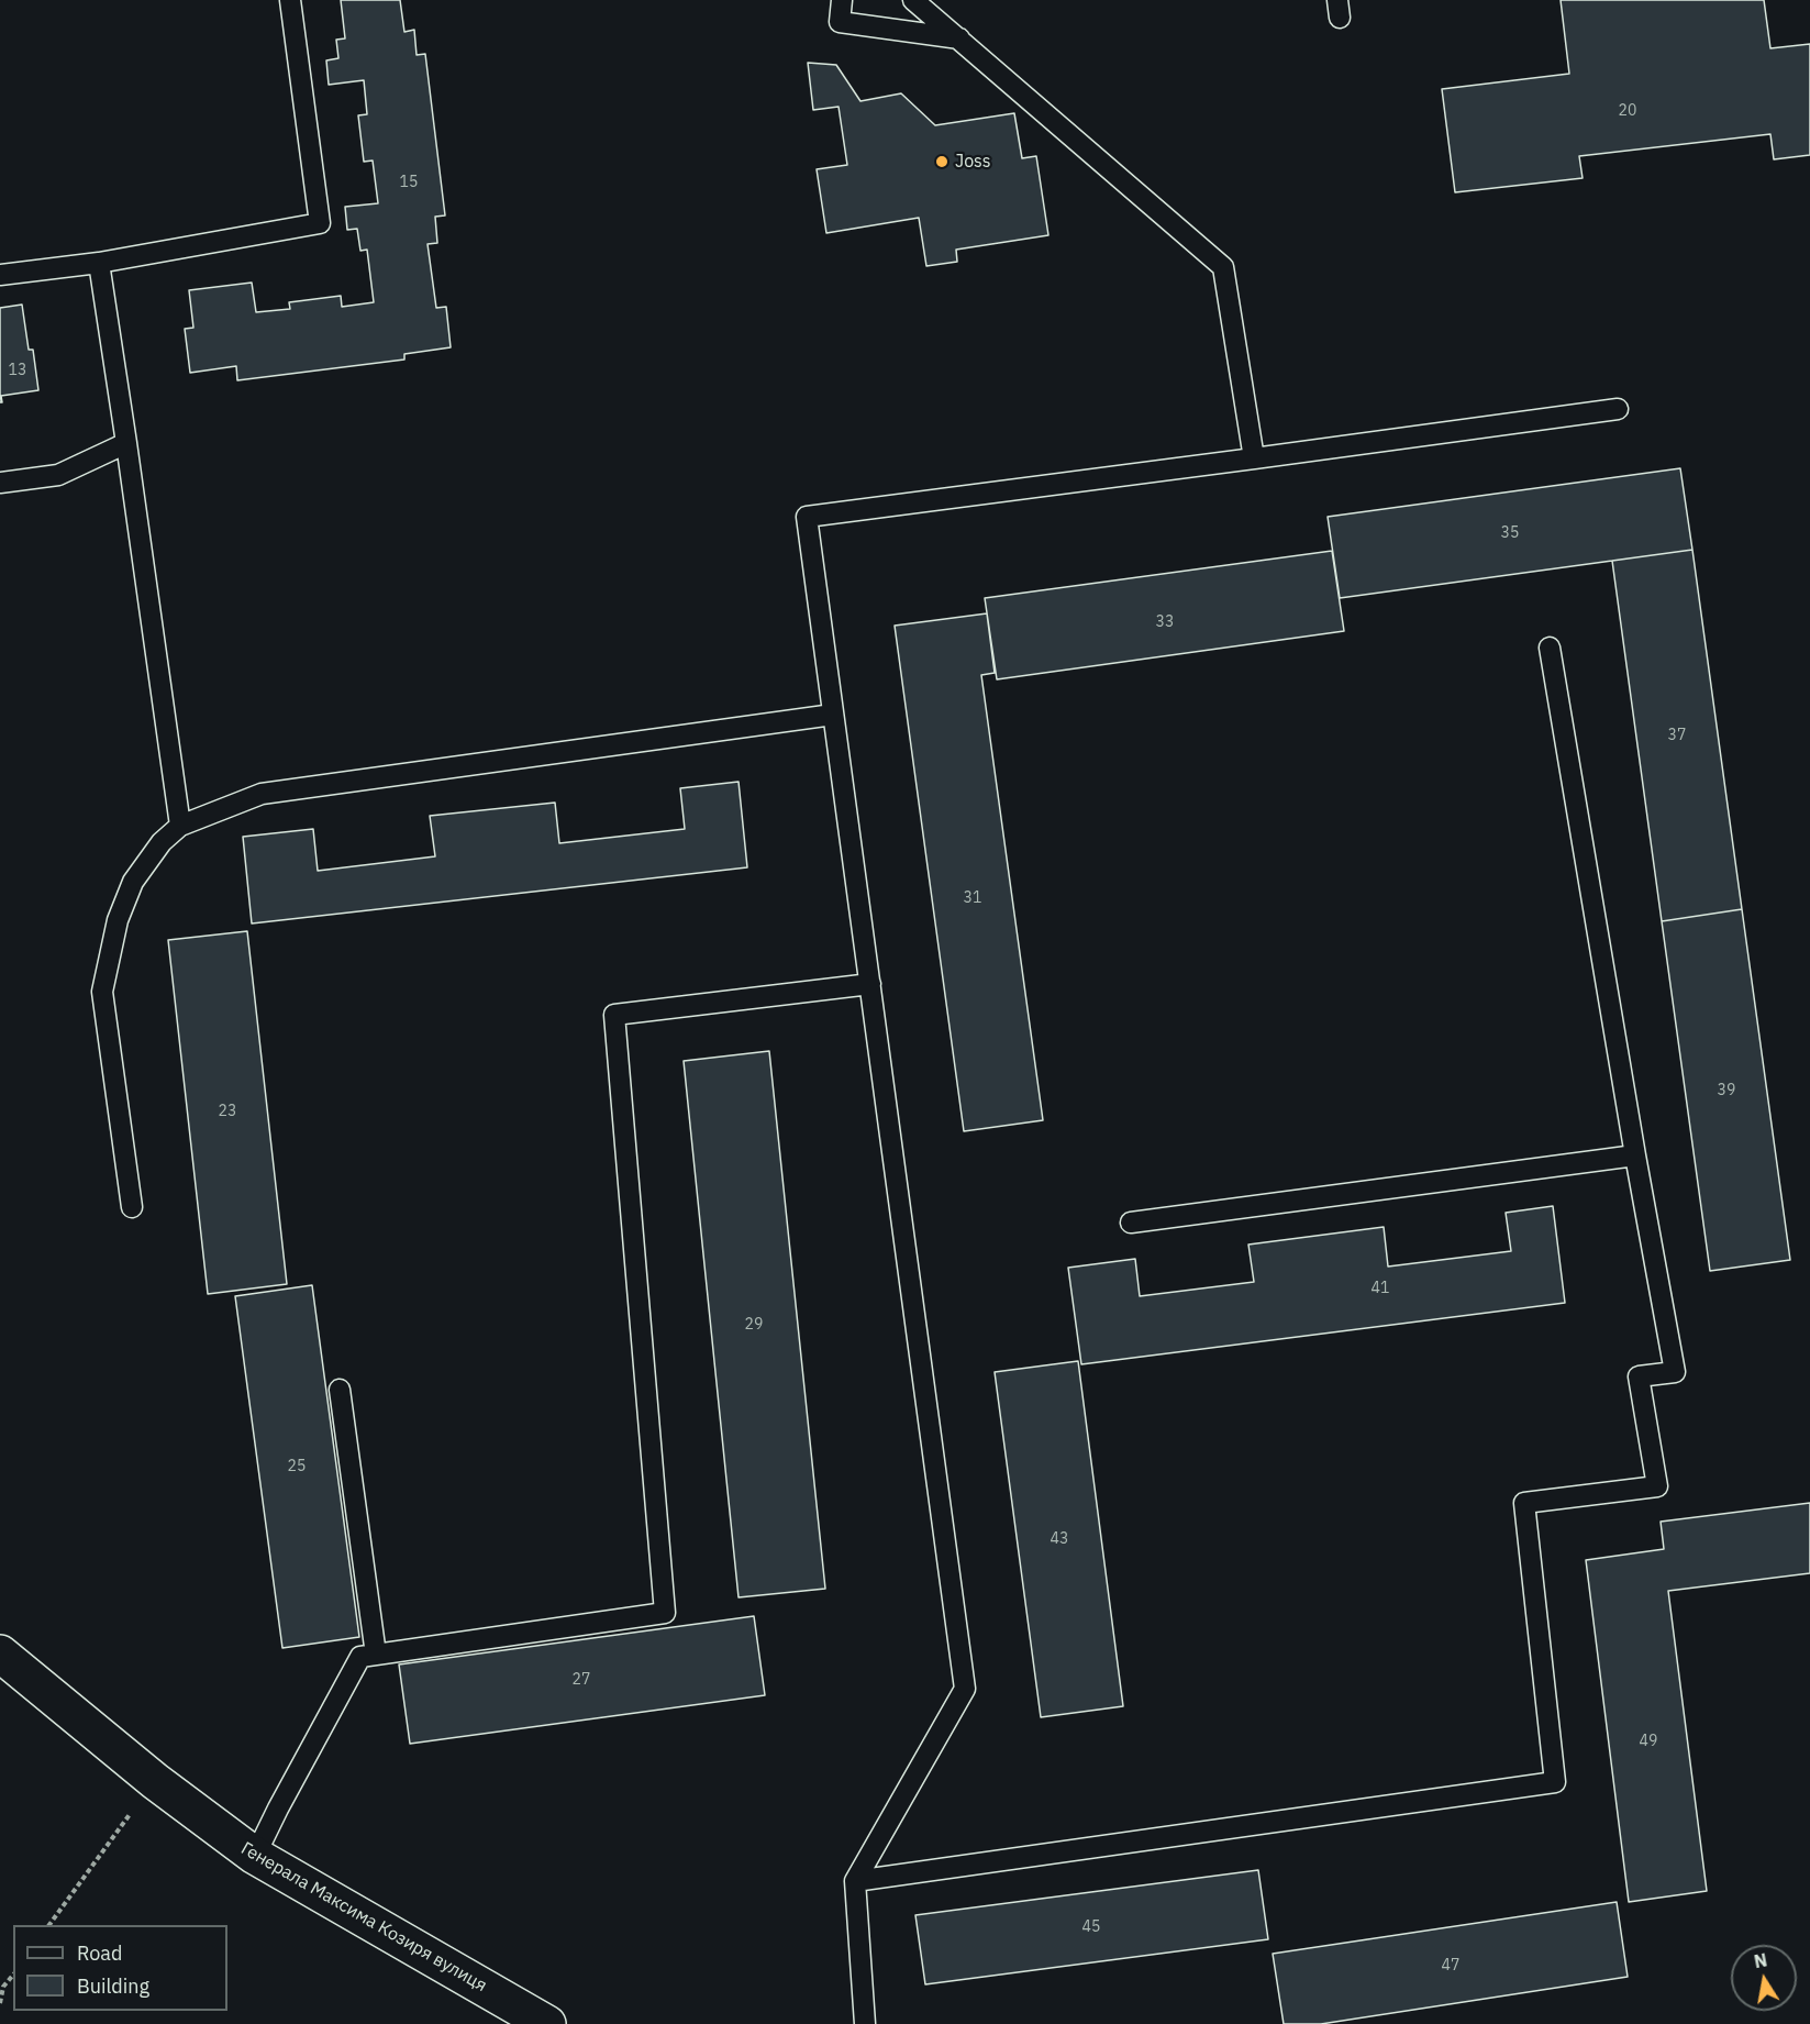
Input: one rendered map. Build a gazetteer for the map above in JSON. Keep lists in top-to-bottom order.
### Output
{
  "streets": {
    "street": ["Генерала Максима Козиря вулиця"]
  },
  "places": ["Joss"],
  "house_numbers": [
    "20",
    "15",
    "13",
    "35",
    "33",
    "37",
    "31",
    "39",
    "23",
    "41",
    "29",
    "25",
    "43",
    "27",
    "49",
    "45",
    "47"
  ],
  "legend": ["Road", "Building"],
  "north": "top"
}
